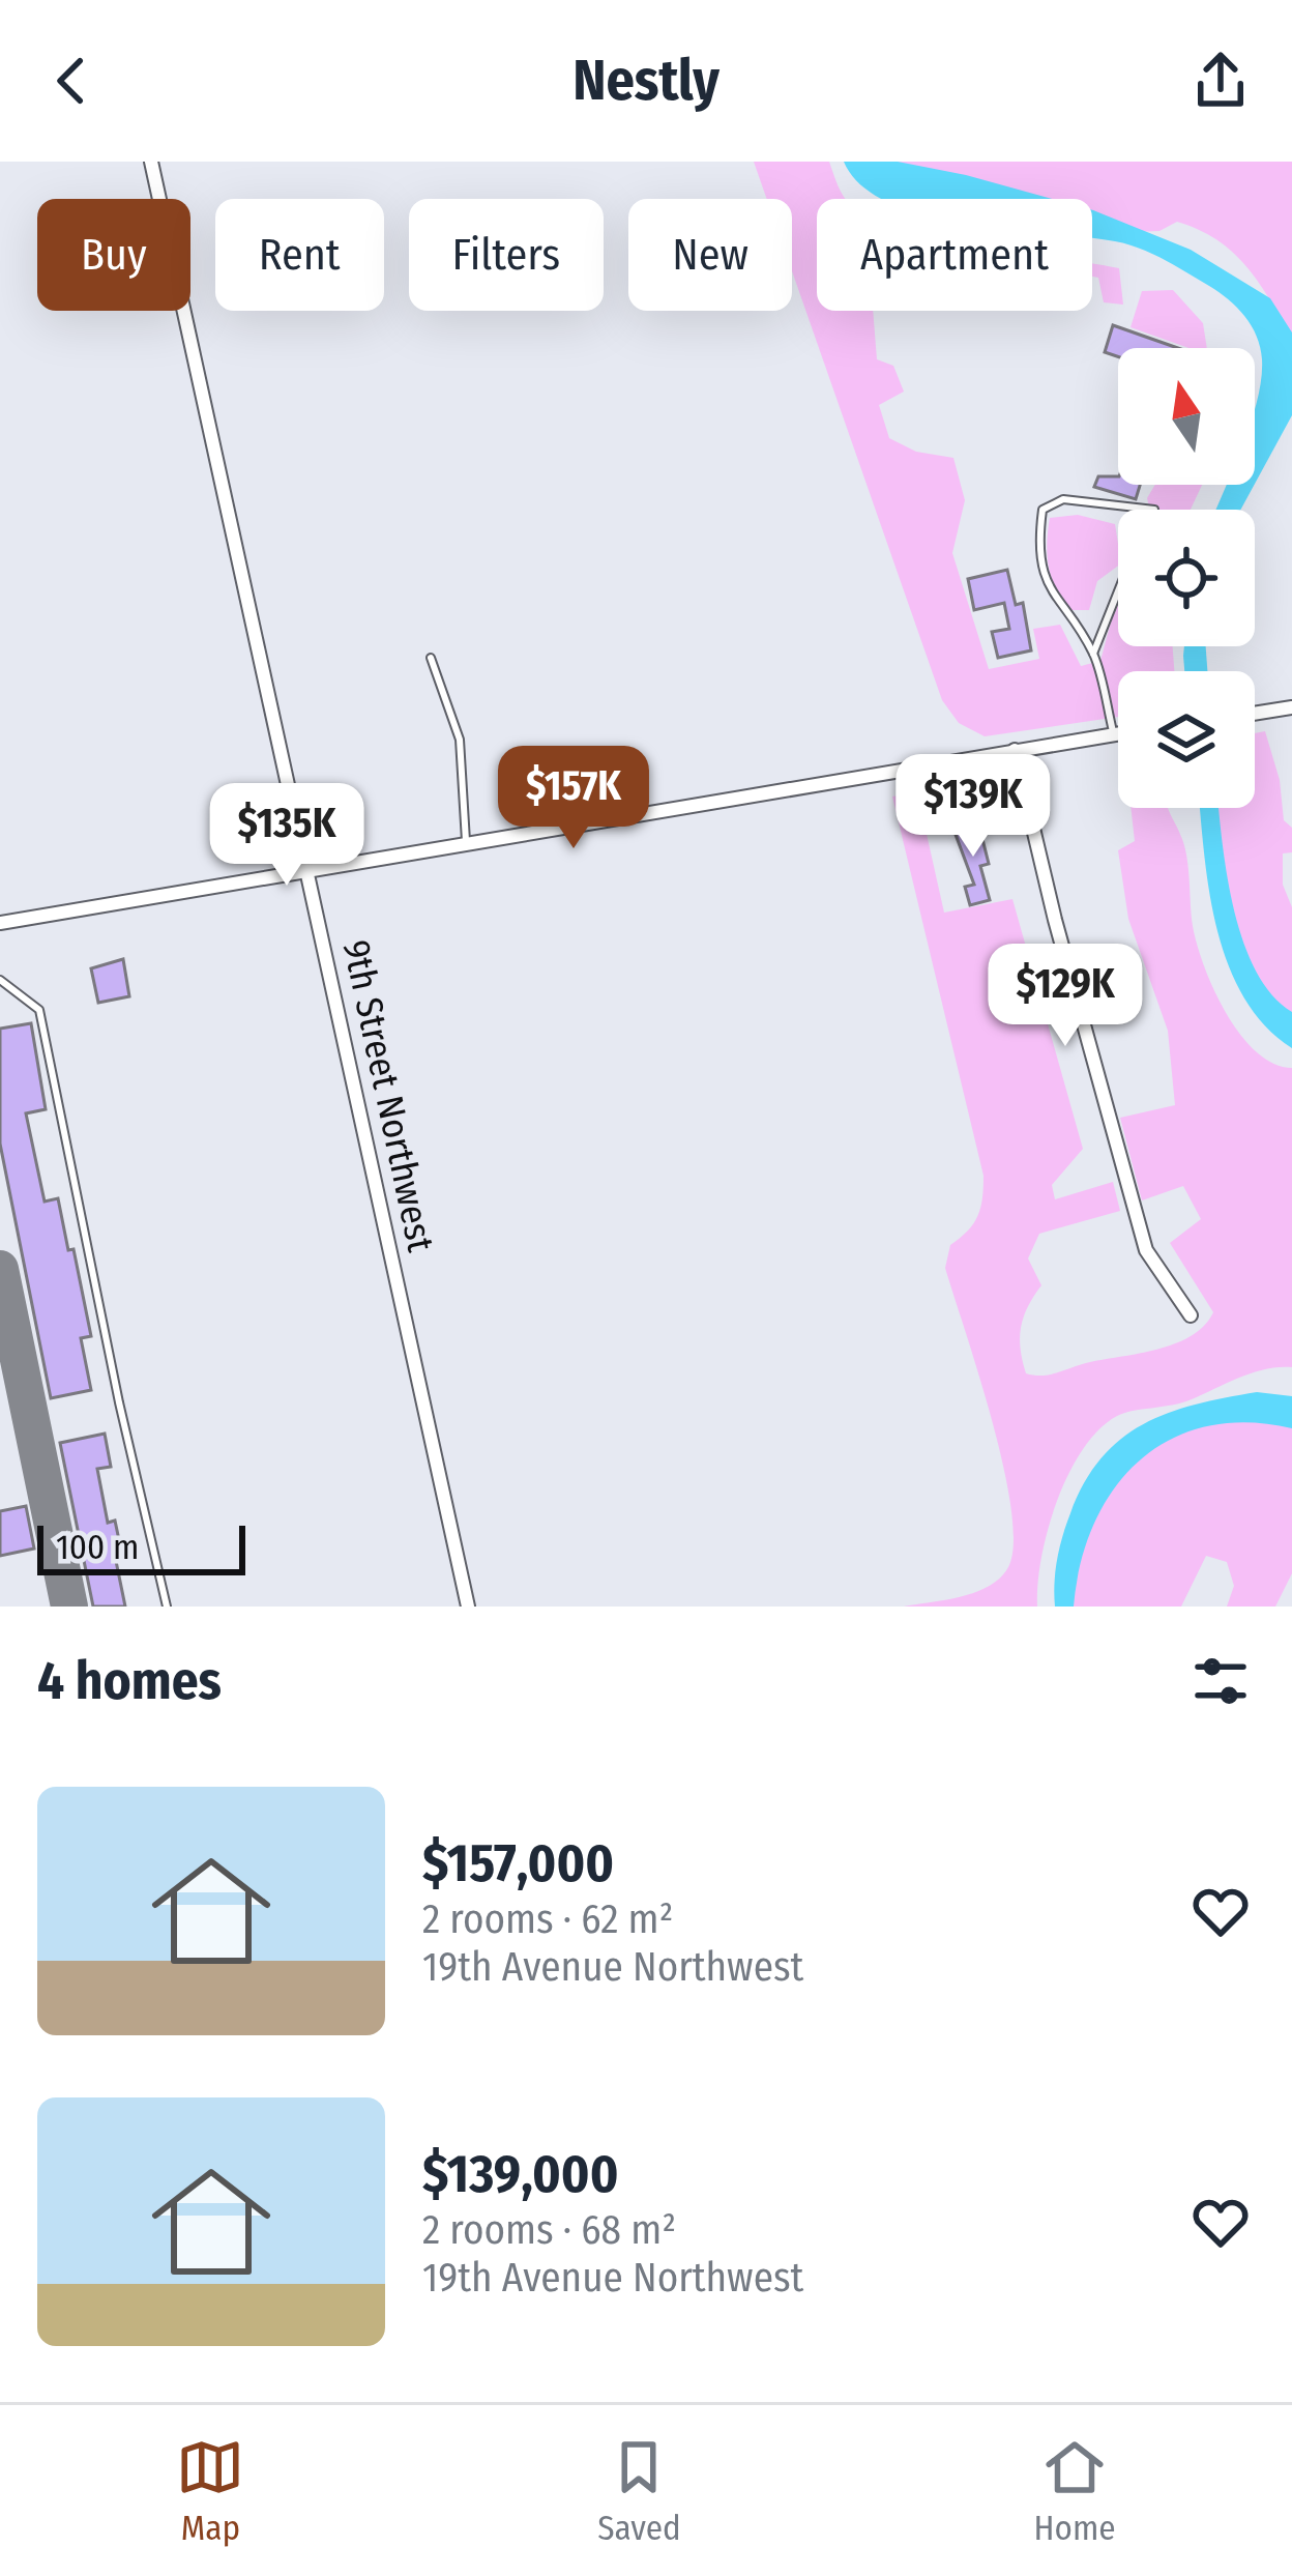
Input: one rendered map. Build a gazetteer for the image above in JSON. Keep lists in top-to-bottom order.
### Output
{
  "streets": {
    "street": ["9th Street Northwest"]
  },
  "scale_bar": "100 m",
  "north": "top",
  "page": {
    "header": "Nestly",
    "chip": [
      "Buy",
      "Rent",
      "Filters",
      "New",
      "Apartment"
    ],
    "price": [
      "$157K",
      "$139K",
      "$135K",
      "$129K"
    ],
    "scale": "100 m",
    "heading": "4 homes",
    "list": [
      {
        "name": "$157,000",
        "note": "2 rooms · 62 m² · 19th Avenue Northwest"
      },
      {
        "name": "$139,000",
        "note": "2 rooms · 68 m² · 19th Avenue Northwest"
      }
    ],
    "tabs": ["Map", "Saved", "Home"]
  }
}
